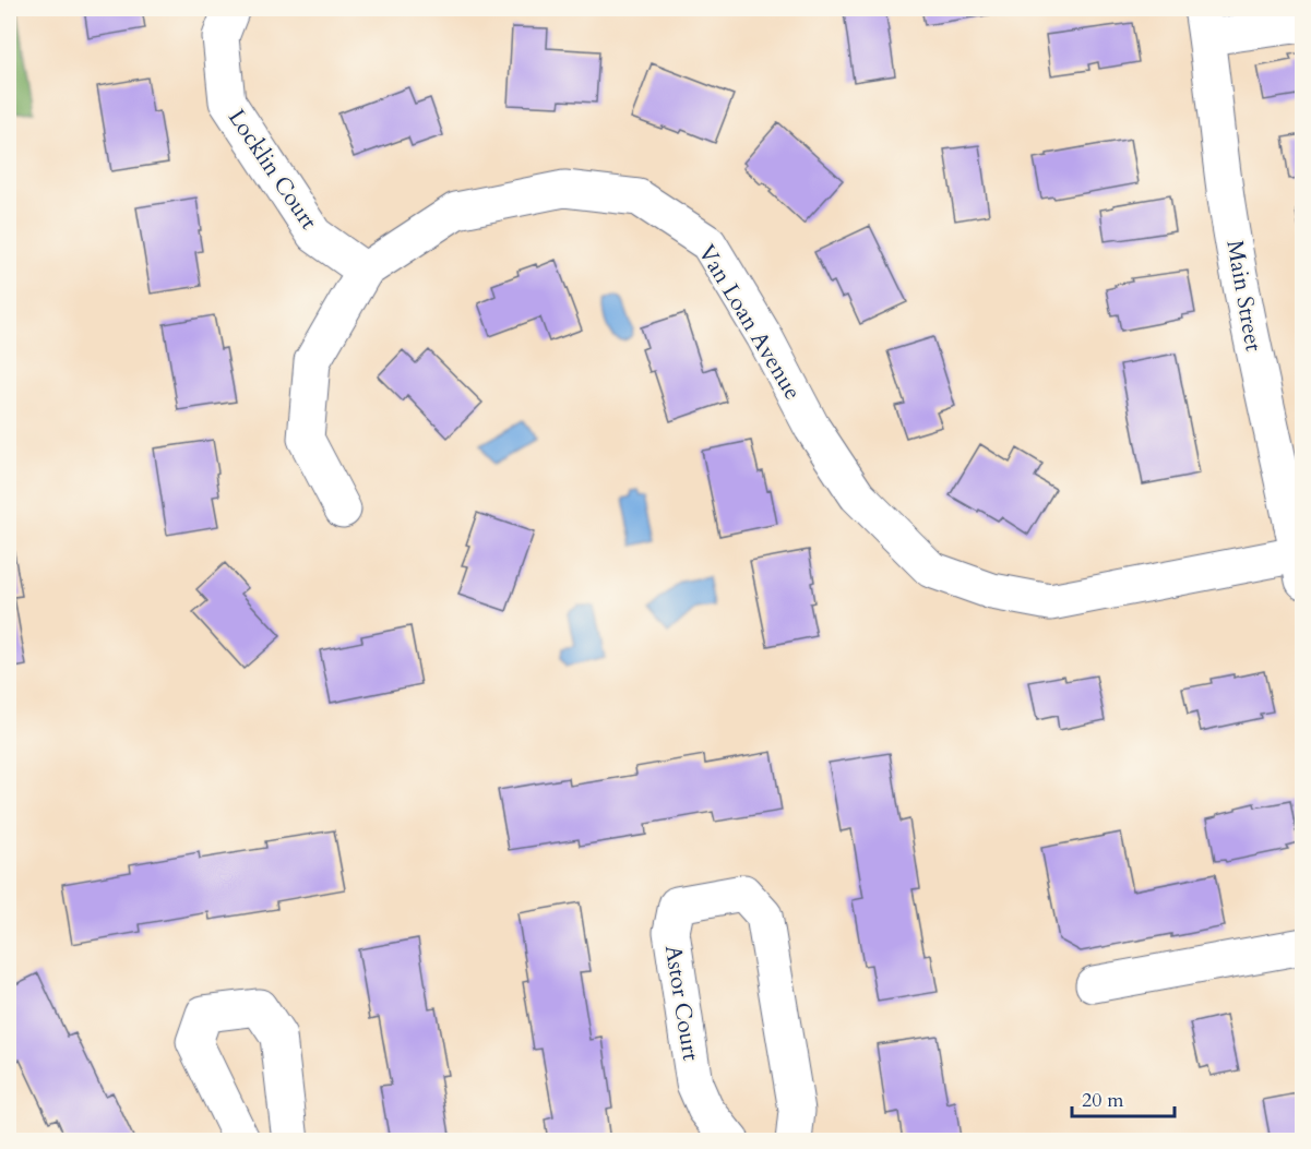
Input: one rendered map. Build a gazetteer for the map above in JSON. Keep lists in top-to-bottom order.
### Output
{
  "streets": {
    "street": [
      "Locklin Court",
      "Main Street",
      "Van Loan Avenue",
      "Astor Court"
    ]
  },
  "crossings": [
    ["Locklin Court", "Van Loan Avenue"],
    ["Main Street", "Van Loan Avenue"]
  ],
  "scale_bar": "20 m"
}
